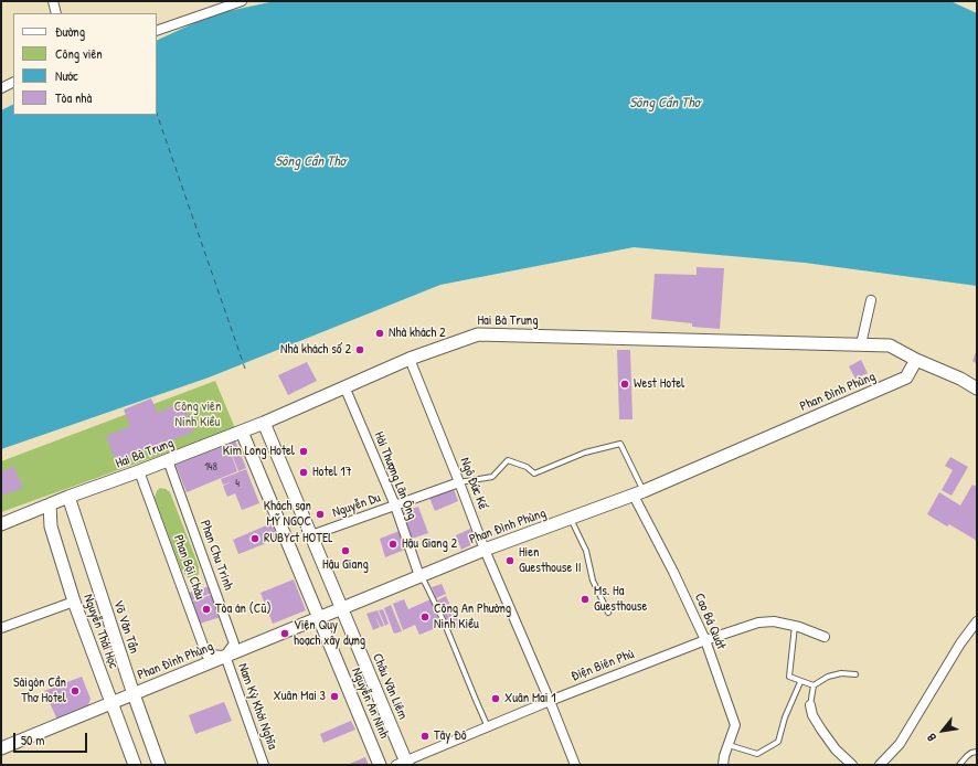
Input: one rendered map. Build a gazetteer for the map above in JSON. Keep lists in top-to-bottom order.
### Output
{
  "streets": {
    "street": [
      "Hai Bà Trưng",
      "Phan Đình Phùng",
      "Hải Thượng Lãn Ông",
      "Ngô Đức Kế",
      "Nguyễn Du",
      "Phan Chu Trinh",
      "Phan Bội Châu",
      "Cao Bá Quát",
      "Võ Văn Tần",
      "Nguyễn Thái Học",
      "Điện Biên Phủ",
      "Châu Văn Liêm",
      "Nguyễn An Ninh",
      "Nam Kỳ Khởi Nghĩa"
    ]
  },
  "crossings": [
    ["Hai Bà Trưng", "Phan Đình Phùng"],
    ["Hai Bà Trưng", "Hải Thượng Lãn Ông"],
    ["Hai Bà Trưng", "Ngô Đức Kế"],
    ["Hai Bà Trưng", "Phan Chu Trinh"],
    ["Hai Bà Trưng", "Phan Bội Châu"],
    ["Hai Bà Trưng", "Võ Văn Tần"],
    ["Hai Bà Trưng", "Nguyễn Thái Học"],
    ["Hai Bà Trưng", "Châu Văn Liêm"],
    ["Hai Bà Trưng", "Nguyễn An Ninh"],
    ["Phan Đình Phùng", "Hải Thượng Lãn Ông"],
    ["Phan Đình Phùng", "Ngô Đức Kế"],
    ["Phan Đình Phùng", "Phan Chu Trinh"],
    ["Phan Đình Phùng", "Phan Bội Châu"],
    ["Phan Đình Phùng", "Cao Bá Quát"],
    ["Phan Đình Phùng", "Võ Văn Tần"],
    ["Phan Đình Phùng", "Nguyễn Thái Học"],
    ["Phan Đình Phùng", "Châu Văn Liêm"],
    ["Phan Đình Phùng", "Nguyễn An Ninh"],
    ["Phan Đình Phùng", "Nam Kỳ Khởi Nghĩa"],
    ["Hải Thượng Lãn Ông", "Nguyễn Du"],
    ["Ngô Đức Kế", "Nguyễn Du"],
    ["Ngô Đức Kế", "Điện Biên Phủ"],
    ["Nguyễn Du", "Châu Văn Liêm"],
    ["Phan Chu Trinh", "Phan Bội Châu"],
    ["Phan Chu Trinh", "Nam Kỳ Khởi Nghĩa"],
    ["Phan Bội Châu", "Nam Kỳ Khởi Nghĩa"],
    ["Cao Bá Quát", "Điện Biên Phủ"],
    ["Điện Biên Phủ", "Châu Văn Liêm"]
  ],
  "water": ["Sông Cần Thơ"],
  "parks": ["Công viên Ninh Kiều"],
  "places": [
    "Nhà khách 2",
    "Nhà khách số 2",
    "West Hotel",
    "Kim Long Hotel",
    "Hotel 17",
    "Khách sạn MỸ NGỌC",
    "RUBYct HOTEL",
    "Hậu Giang 2",
    "Hậu Giang",
    "Hien Guesthouse II",
    "Ms. Ha Guesthouse",
    "Tòa án (Cũ)",
    "Công An Phường Ninh Kiều",
    "Viện Quy hoạch xây dựng",
    "Sàigòn Cần Thơ Hotel",
    "Xuân Mai 3",
    "Xuân Mai 1",
    "Tây Đô"
  ],
  "house_numbers": ["148", "4"],
  "legend": [
    "Đường",
    "Công viên",
    "Nước",
    "Tòa nhà"
  ],
  "scale_bar": "50 m",
  "north": "bottom left"
}
